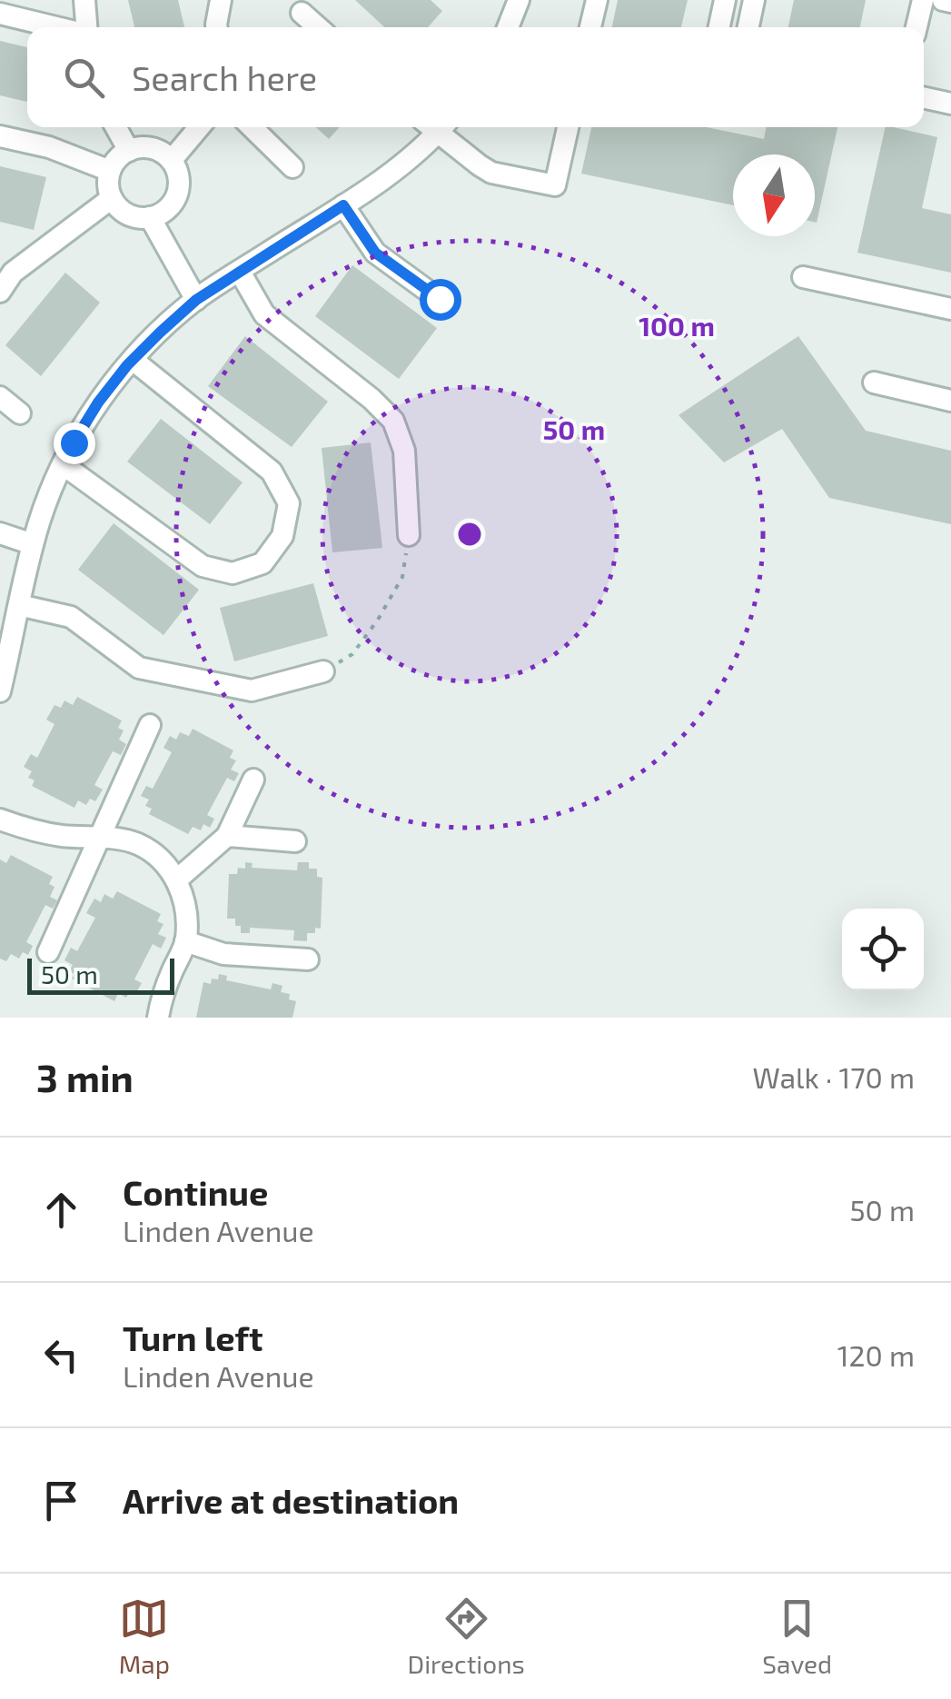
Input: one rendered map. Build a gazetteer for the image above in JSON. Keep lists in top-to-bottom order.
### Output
{
  "scale_bar": "50 m",
  "north": "bottom",
  "page": {
    "search": "Search here",
    "scale": "50 m",
    "heading": ["3 min", "Walk · 170 m"],
    "list": [
      ["Continue", "Linden Avenue", "50 m"],
      ["Turn left", "Linden Avenue", "120 m"],
      "Arrive at destination"
    ],
    "nav": ["Map", "Directions", "Saved"]
  },
  "rings": ["100 m", "50 m"]
}
